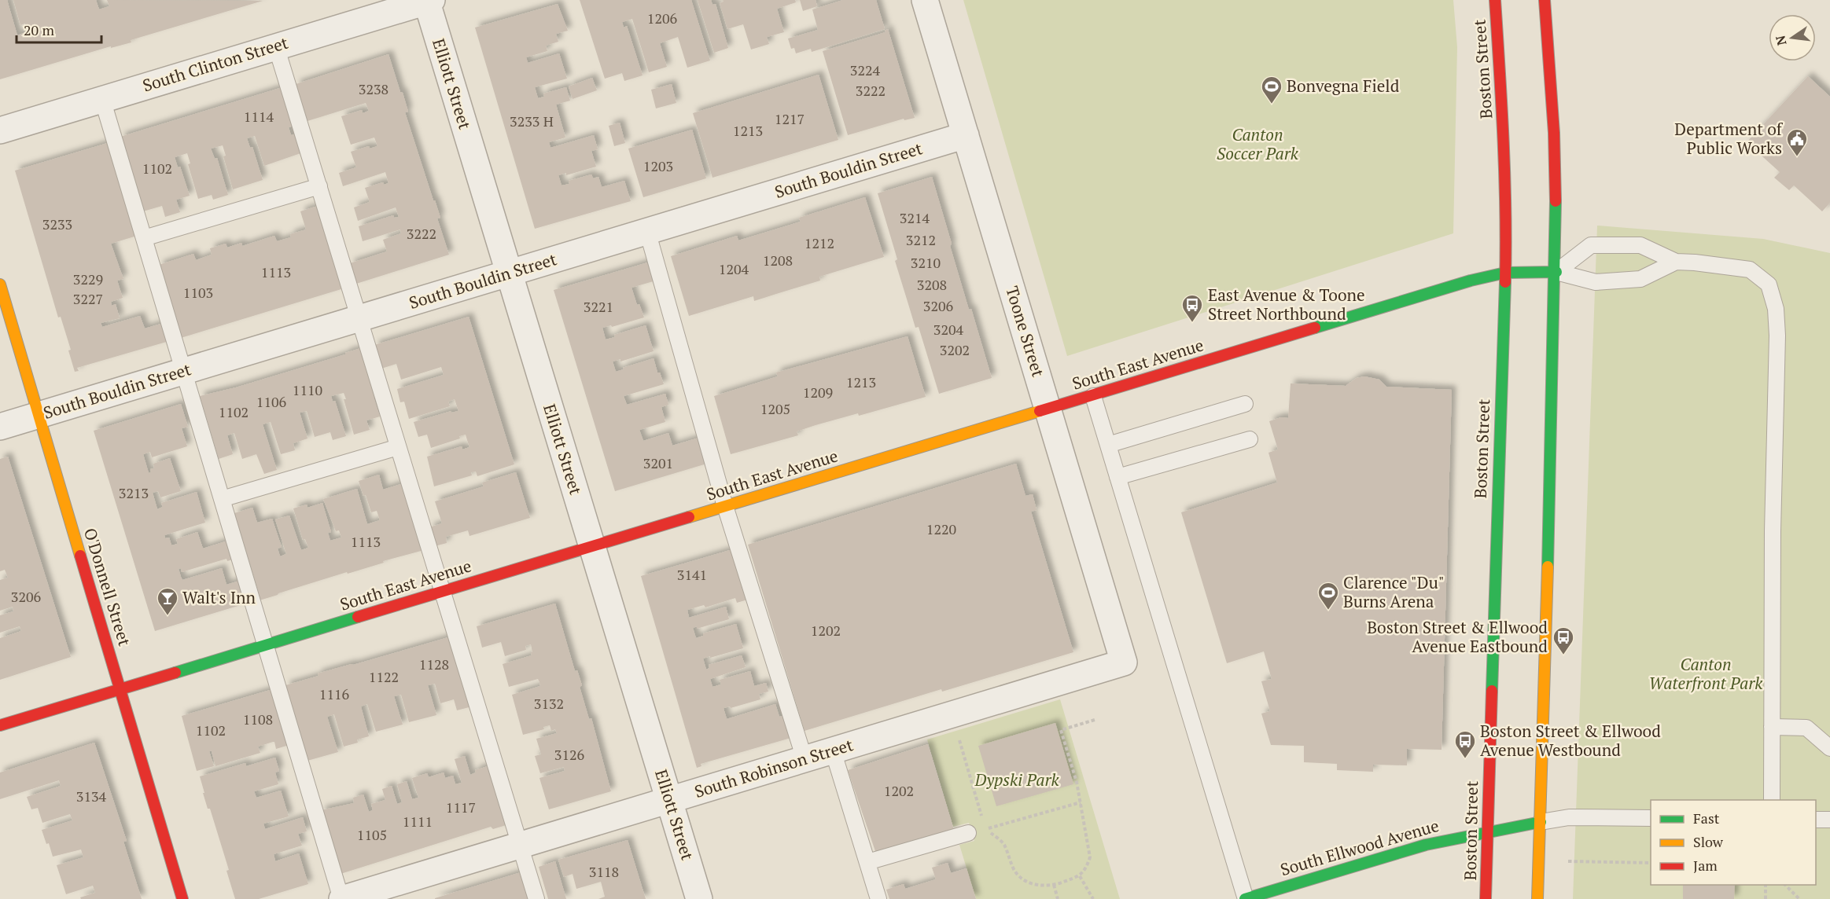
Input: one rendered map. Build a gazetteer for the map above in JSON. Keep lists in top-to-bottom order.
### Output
{
  "streets": {
    "street": [
      "South Clinton Street",
      "Boston Street",
      "Elliott Street",
      "South Bouldin Street",
      "Toone Street",
      "South East Avenue",
      "O'Donnell Street",
      "South Robinson Street",
      "South Ellwood Avenue"
    ]
  },
  "crossings": [
    ["South Clinton Street", "Elliott Street"],
    ["Boston Street", "South East Avenue"],
    ["Boston Street", "South Ellwood Avenue"],
    ["Elliott Street", "South Bouldin Street"],
    ["Elliott Street", "South East Avenue"],
    ["Elliott Street", "South Robinson Street"],
    ["South Bouldin Street", "Toone Street"],
    ["South Bouldin Street", "O'Donnell Street"],
    ["Toone Street", "South East Avenue"],
    ["Toone Street", "South Robinson Street"],
    ["South East Avenue", "O'Donnell Street"]
  ],
  "parks": ["Canton Soccer Park", "Canton Waterfront Park", "Dypski Park"],
  "places": {
    "sports": ["Bonvegna Field", "Clarence \"Du\" Burns Arena"],
    "public building": ["Department of Public Works"],
    "bus stop": ["East Avenue & Toone Street Northbound", "Boston Street & Ellwood Avenue Eastbound", "Boston Street & Ellwood Avenue Westbound"],
    "bar": ["Walt's Inn"]
  },
  "house_numbers": [
    "1206",
    "3224",
    "3238",
    "3222",
    "1114",
    "1217",
    "3233 H",
    "1213",
    "1203",
    "1102",
    "3214",
    "3233",
    "3222",
    "3212",
    "1212",
    "1208",
    "3210",
    "1204",
    "1113",
    "3229",
    "3208",
    "1103",
    "3227",
    "3206",
    "3221",
    "3204",
    "3202",
    "1213",
    "1110",
    "1209",
    "1106",
    "1205",
    "1102",
    "3201",
    "3213",
    "1220",
    "1113",
    "3141",
    "3206",
    "1202",
    "1128",
    "1122",
    "1116",
    "3132",
    "1108",
    "1102",
    "3126",
    "1202",
    "3134",
    "1117",
    "1111",
    "1105",
    "3118"
  ],
  "legend": ["Fast", "Slow", "Jam"],
  "scale_bar": "20 m",
  "north": "left"
}
